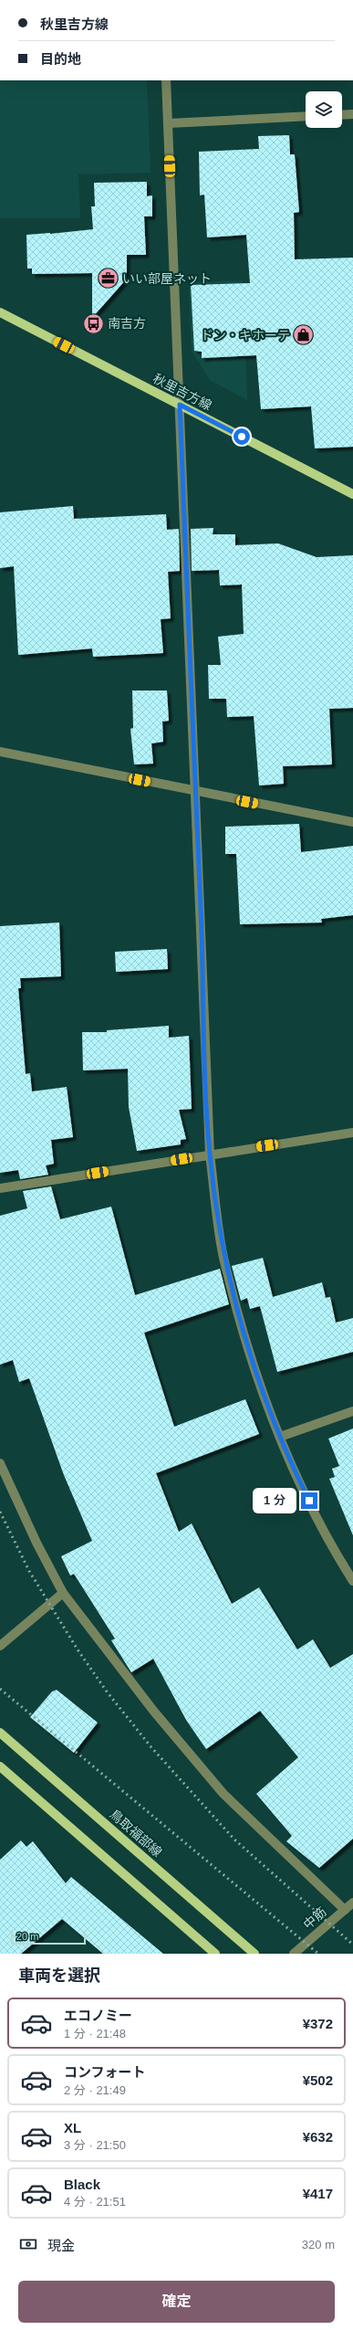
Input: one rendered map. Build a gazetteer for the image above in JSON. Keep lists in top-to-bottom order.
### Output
{
  "streets": {
    "main road": ["秋里吉方線", "鳥取福部線"],
    "street": ["中筋"]
  },
  "places": {
    "office": ["いい部屋ネット"],
    "bus stop": ["南吉方"],
    "shop": ["ドン・キホーテ"]
  },
  "scale_bar": "20 m",
  "page": {
    "banner": ["秋里吉方線", "目的地"],
    "bubble": "1 分",
    "scale": "20 m",
    "heading": "車両を選択",
    "list": [
      {
        "name": "エコノミー",
        "note": "1 分 · 21:48",
        "value": "¥372"
      },
      {
        "name": "コンフォート",
        "note": "2 分 · 21:49",
        "value": "¥502"
      },
      {
        "name": "XL",
        "note": "3 分 · 21:50",
        "value": "¥632"
      },
      {
        "name": "Black",
        "note": "4 分 · 21:51",
        "value": "¥417"
      }
    ],
    "pay": ["現金", "320 m"],
    "buttons": "確定"
  }
}
